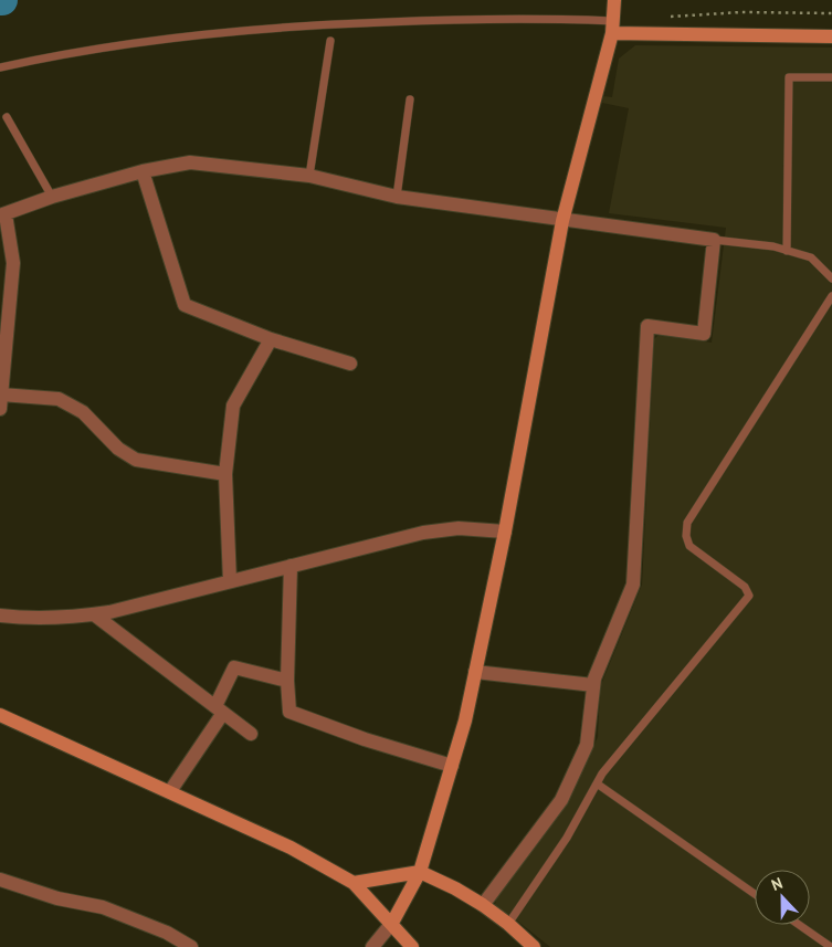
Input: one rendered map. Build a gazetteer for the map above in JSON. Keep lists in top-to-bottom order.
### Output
{
  "north": "top"
}
